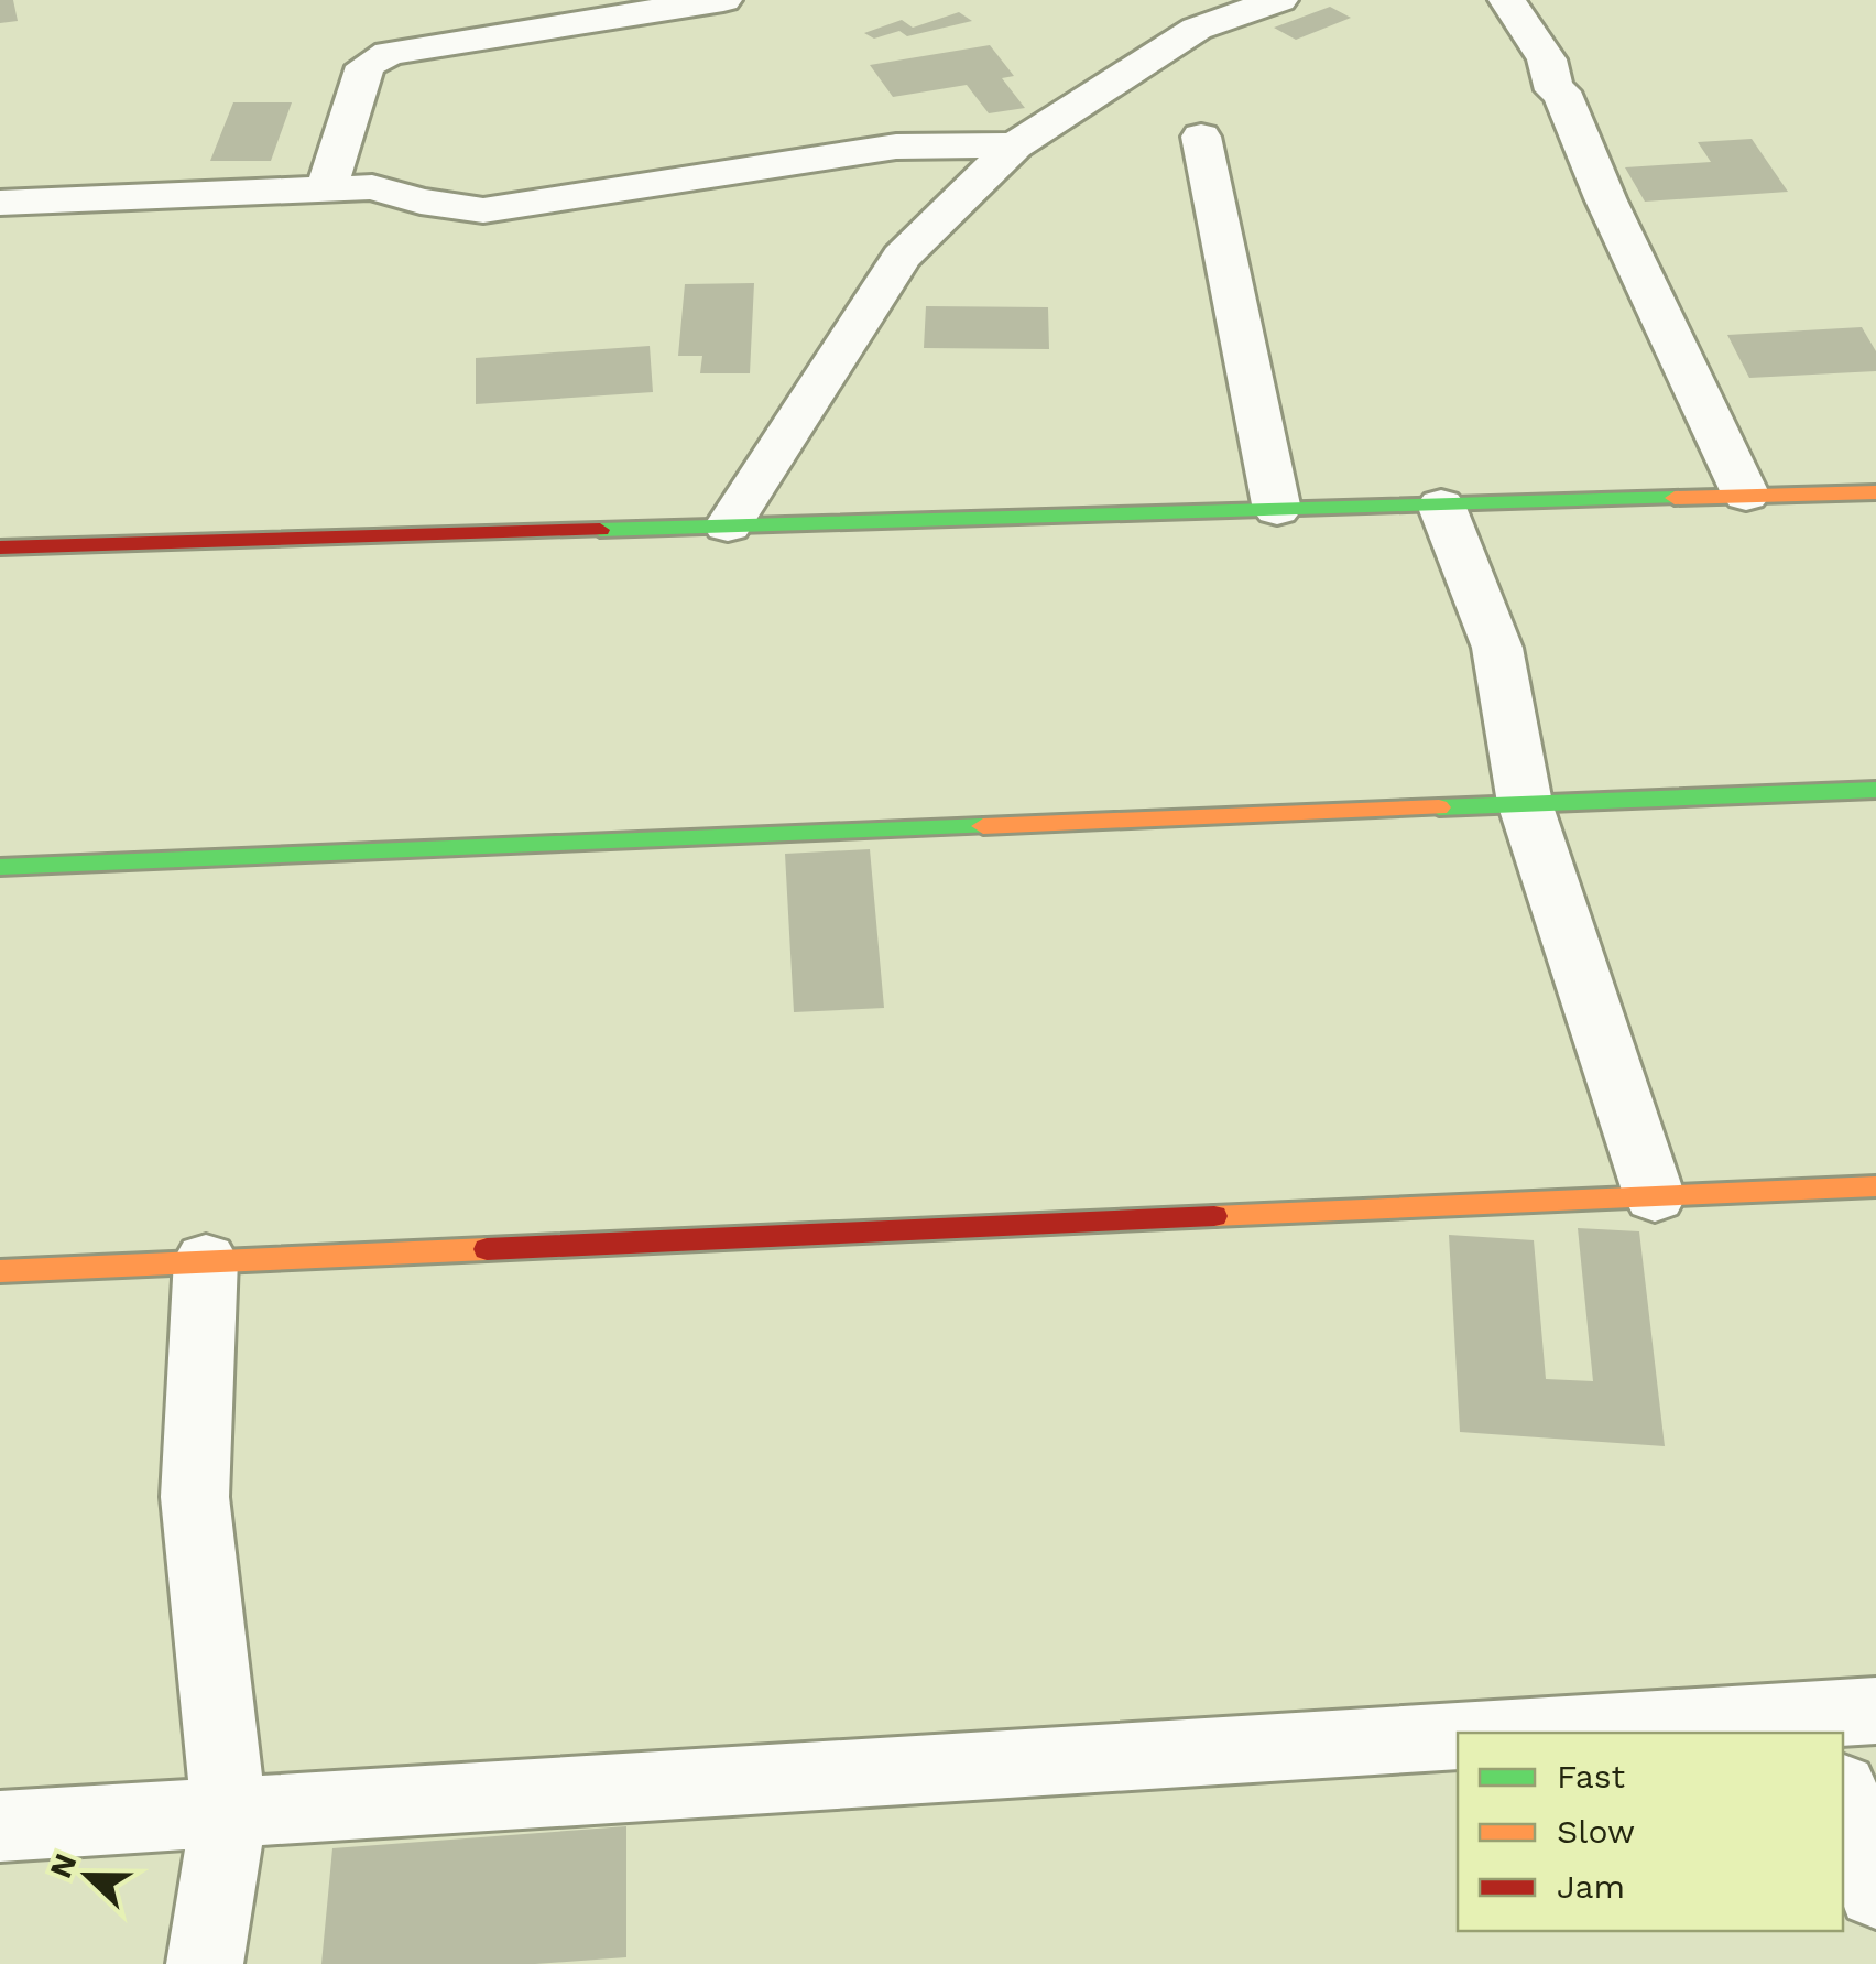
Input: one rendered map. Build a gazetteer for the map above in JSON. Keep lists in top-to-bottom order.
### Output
{
  "legend": ["Fast", "Slow", "Jam"],
  "north": "left"
}
